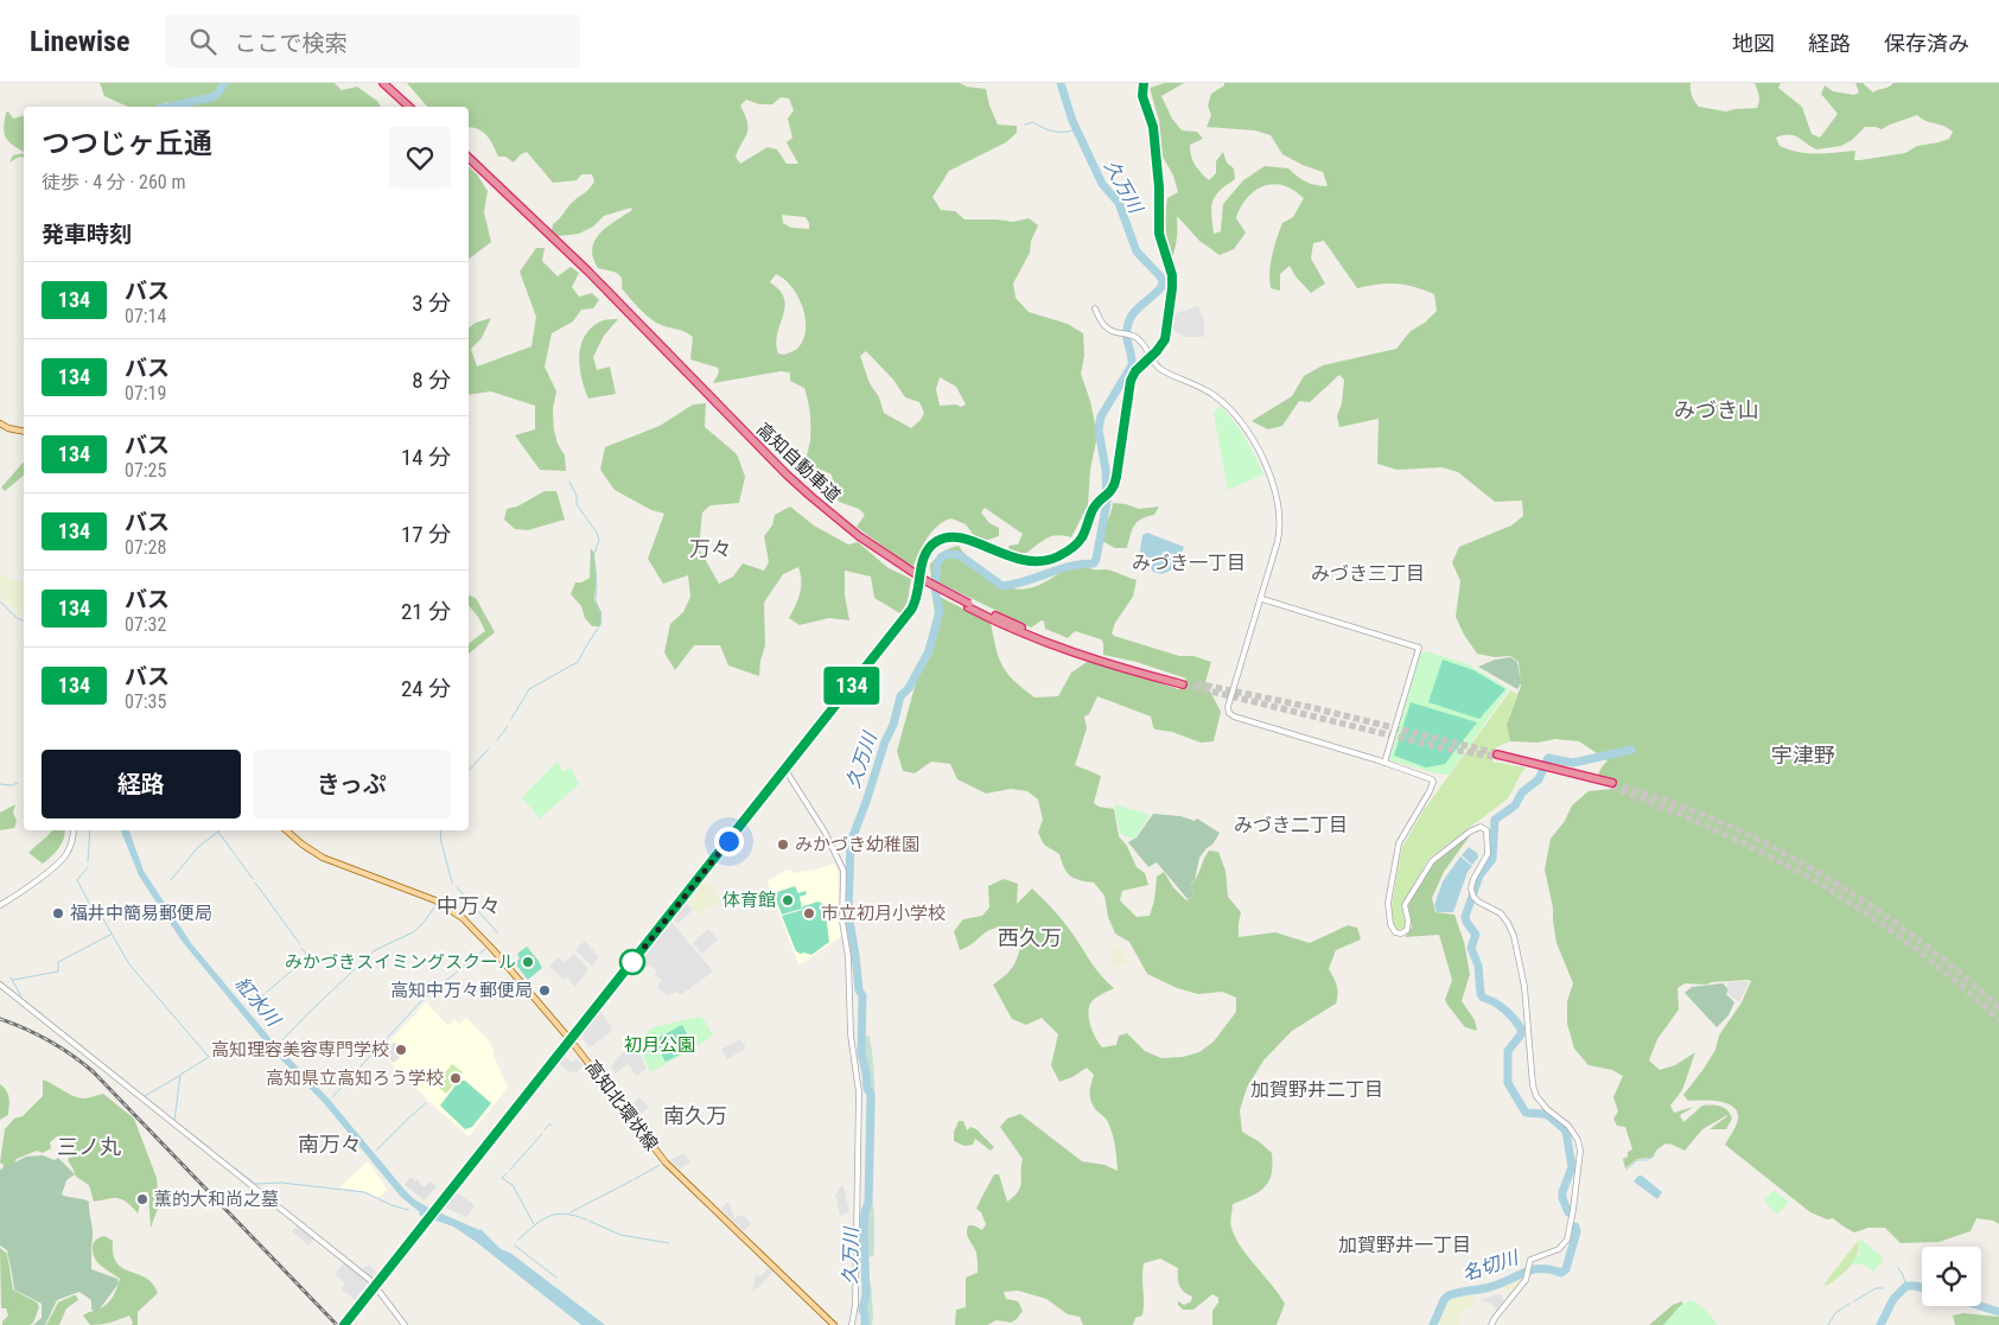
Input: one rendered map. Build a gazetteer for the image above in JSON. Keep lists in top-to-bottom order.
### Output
{
  "streets": {
    "highway": ["高知自動車道"],
    "main road": ["高知北環状線"]
  },
  "districts": [
    "みづき山",
    "万々",
    "みづき一丁目",
    "みづき三丁目",
    "宇津野",
    "みづき二丁目",
    "中万々",
    "西久万",
    "加賀野井二丁目",
    "南久万",
    "南万々",
    "三ノ丸",
    "加賀野井一丁目"
  ],
  "water": ["久万川", "紅水川", "名切川"],
  "parks": ["初月公園"],
  "places": [
    "みかづき幼稚園",
    "体育館",
    "福井中簡易郵便局",
    "市立初月小学校",
    "みかづきスイミングスクール",
    "高知中万々郵便局",
    "高知理容美容専門学校",
    "高知県立高知ろう学校",
    "薫的大和尚之墓"
  ],
  "lines": ["bus line 134"],
  "page": {
    "header": "Linewise",
    "search": "ここで検索",
    "nav": ["地図", "経路", "保存済み"],
    "on_map": "134",
    "heading": [
      ["つつじヶ丘通", "徒歩 · 4 分 · 260 m"],
      "発車時刻"
    ],
    "list": [
      {
        "mark": "134",
        "name": "バス",
        "note": "07:14",
        "value": "3 分"
      },
      {
        "mark": "134",
        "name": "バス",
        "note": "07:19",
        "value": "8 分"
      },
      {
        "mark": "134",
        "name": "バス",
        "note": "07:25",
        "value": "14 分"
      },
      {
        "mark": "134",
        "name": "バス",
        "note": "07:28",
        "value": "17 分"
      },
      {
        "mark": "134",
        "name": "バス",
        "note": "07:32",
        "value": "21 分"
      },
      {
        "mark": "134",
        "name": "バス",
        "note": "07:35",
        "value": "24 分"
      }
    ],
    "buttons": ["経路", "きっぷ"]
  }
}
